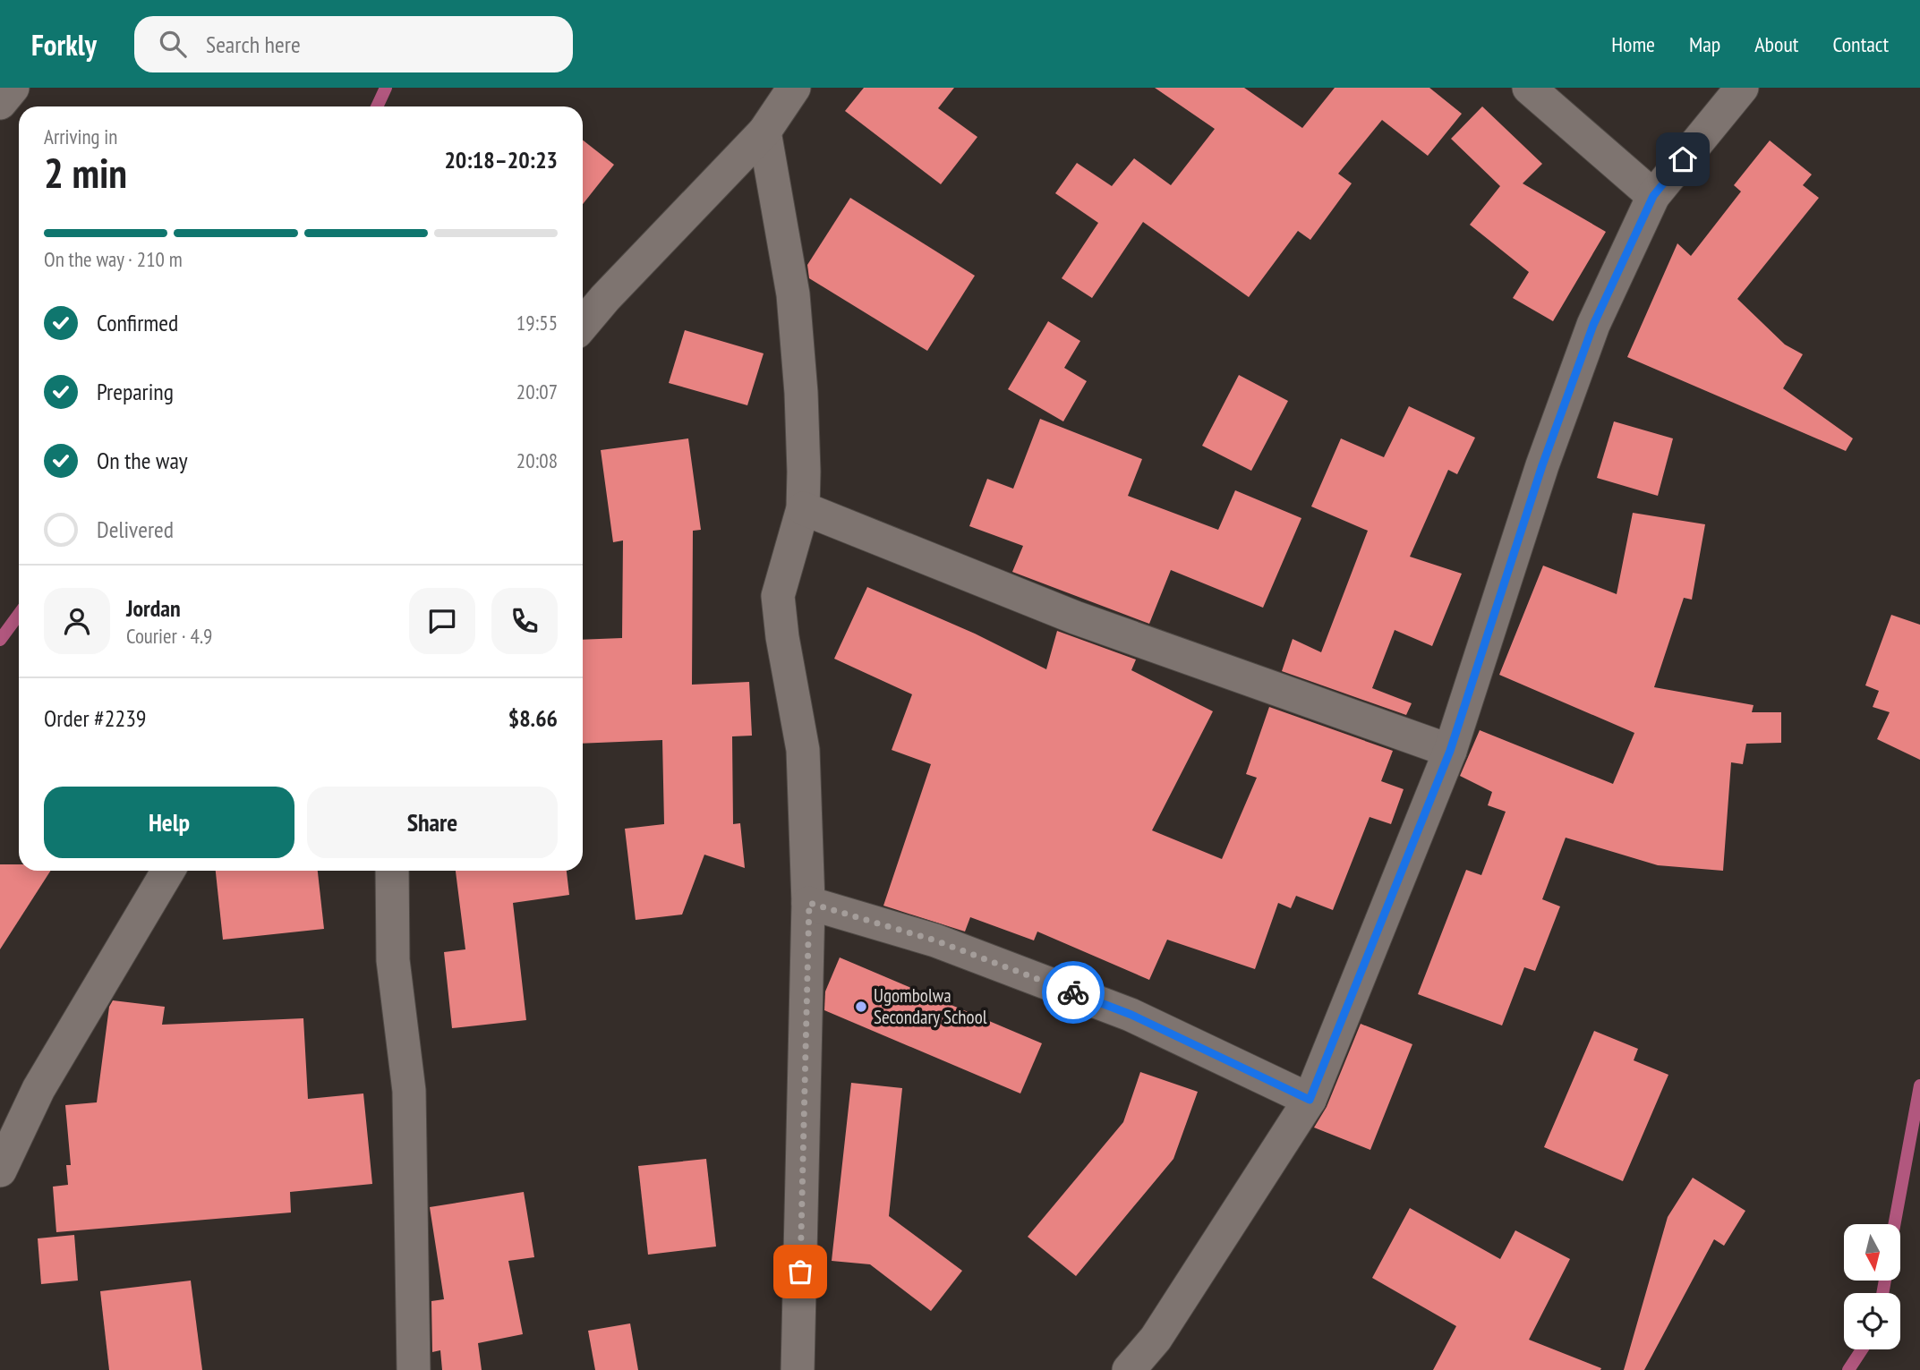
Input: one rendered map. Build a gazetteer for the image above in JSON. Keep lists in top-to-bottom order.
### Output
{
  "places": ["Ugombolwa Secondary School"],
  "north": "bottom",
  "page": {
    "header": "Forkly",
    "search": "Search here",
    "nav": [
      "Home",
      "Map",
      "About",
      "Contact"
    ],
    "heading": ["2 min", "Arriving in", "20:18–20:23"],
    "panel": [
      "Jordan",
      "Courier · 4.9",
      "Order #2239",
      "$8.66"
    ],
    "bar": "On the way · 210 m",
    "list": [
      ["Confirmed", "19:55"],
      ["Preparing", "20:07"],
      ["On the way", "20:08"],
      "Delivered"
    ],
    "buttons": ["Help", "Share"]
  }
}
